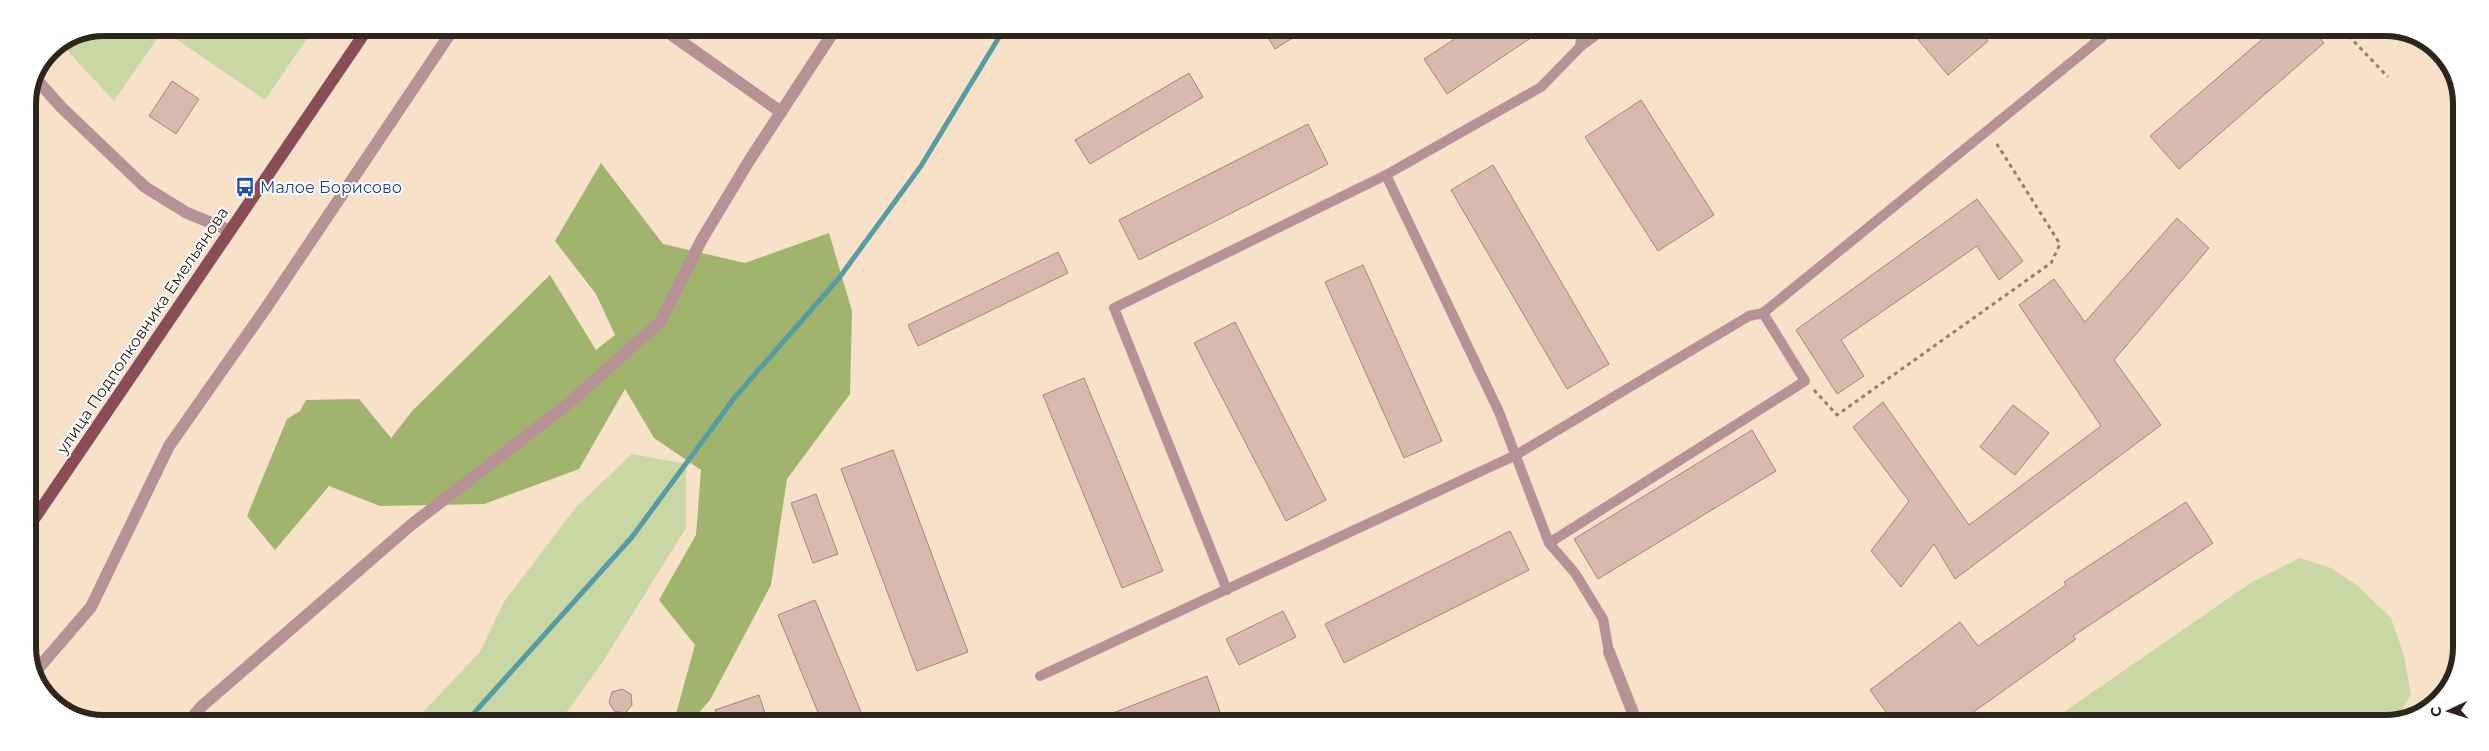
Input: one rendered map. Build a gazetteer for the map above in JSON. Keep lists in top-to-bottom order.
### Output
{
  "streets": {
    "main road": ["улица Подполковника Емельянова"]
  },
  "places": {
    "bus stop": ["Малое Борисово"]
  },
  "north": "left"
}
